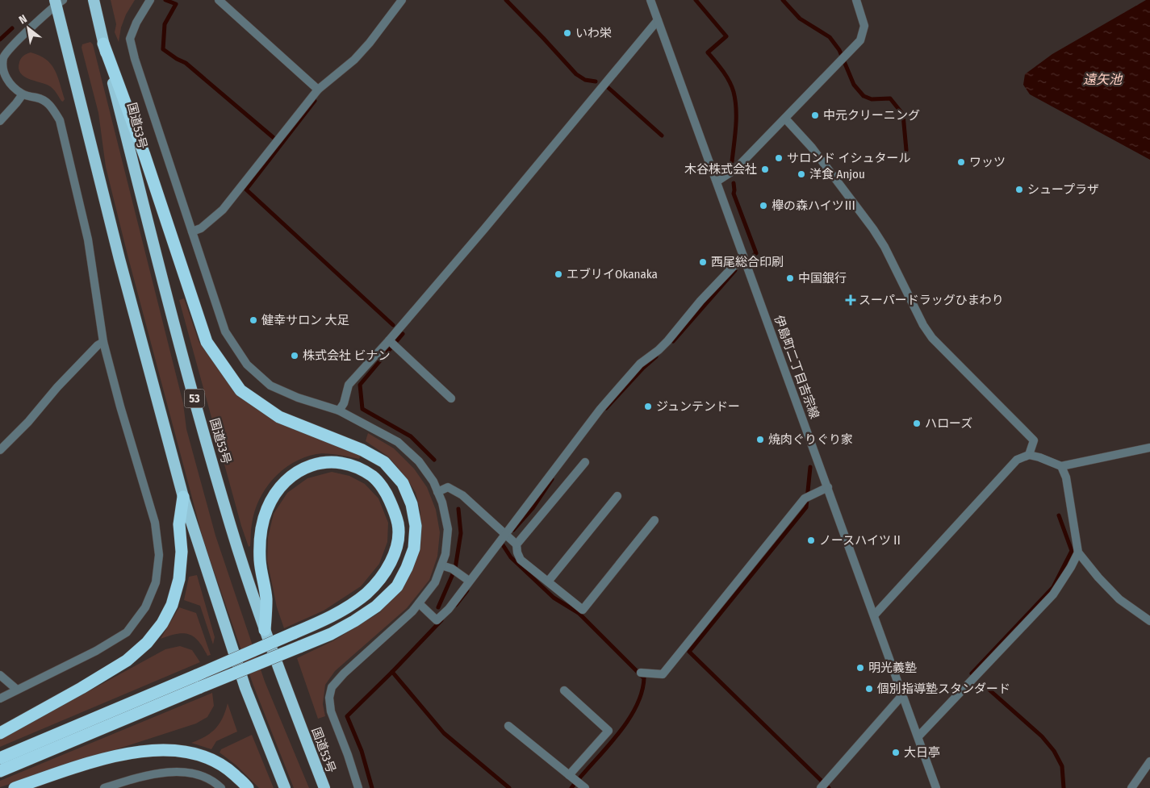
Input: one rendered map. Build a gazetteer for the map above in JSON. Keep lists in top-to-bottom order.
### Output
{
  "streets": {
    "highway": ["国道53号", "53"],
    "street": ["伊島町二丁目吉宗線"]
  },
  "water": ["遠矢池"],
  "places": {
    "other": [
      "いわ栄",
      "中元クリーニング",
      "サロンド イシュタール",
      "ワッツ",
      "木谷株式会社",
      "洋食 Anjou",
      "シュープラザ",
      "欅の森ハイツⅢ",
      "西尾総合印刷",
      "エブリイOkanaka",
      "中国銀行",
      "健幸サロン 大足",
      "株式会社 ビナン",
      "ジュンテンドー",
      "ハローズ",
      "焼肉ぐりぐり家",
      "ノースハイツⅡ",
      "明光義塾",
      "個別指導塾スタンダード",
      "大日亭"
    ],
    "health": ["スーパードラッグひまわり"]
  },
  "north": "top left"
}
